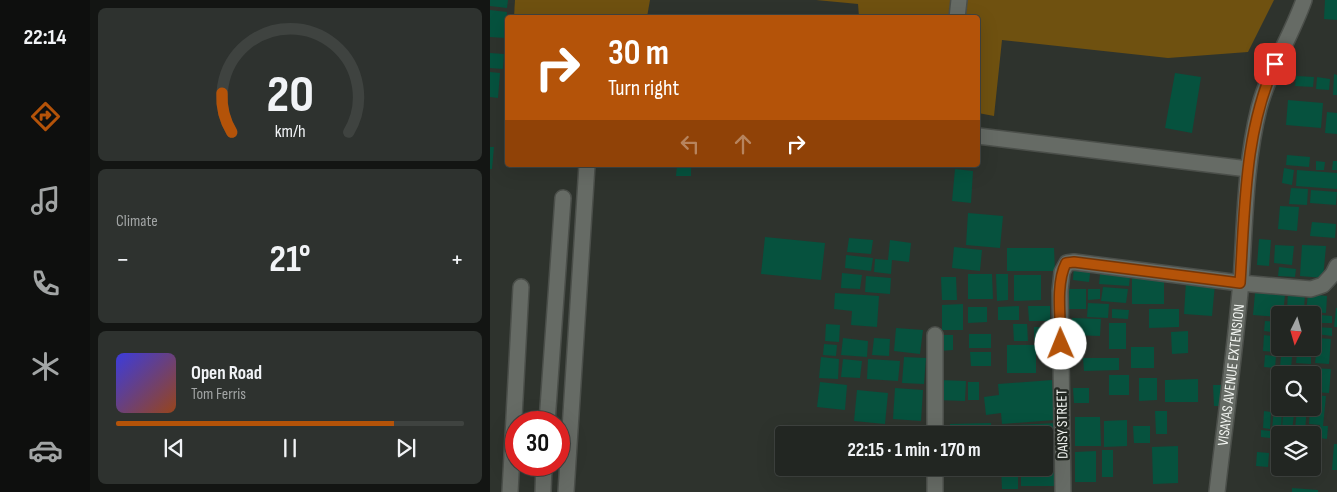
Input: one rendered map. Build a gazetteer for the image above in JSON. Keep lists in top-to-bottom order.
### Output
{
  "streets": {
    "street": ["VISAYAS AVENUE EXTENSION", "DAISY STREET"]
  },
  "crossings": [
    ["VISAYAS AVENUE EXTENSION", "DAISY STREET"]
  ],
  "north": "bottom",
  "page": {
    "tabs": "22:14",
    "turn": ["30 m", "Turn right"],
    "tile": "Climate",
    "heat": ["−", "21°", "+"],
    "song": ["Open Road", "Tom Ferris"],
    "limit": "30",
    "trip": "22:15 · 1 min · 170 m",
    "gauge": ["20", "km/h"]
  }
}
